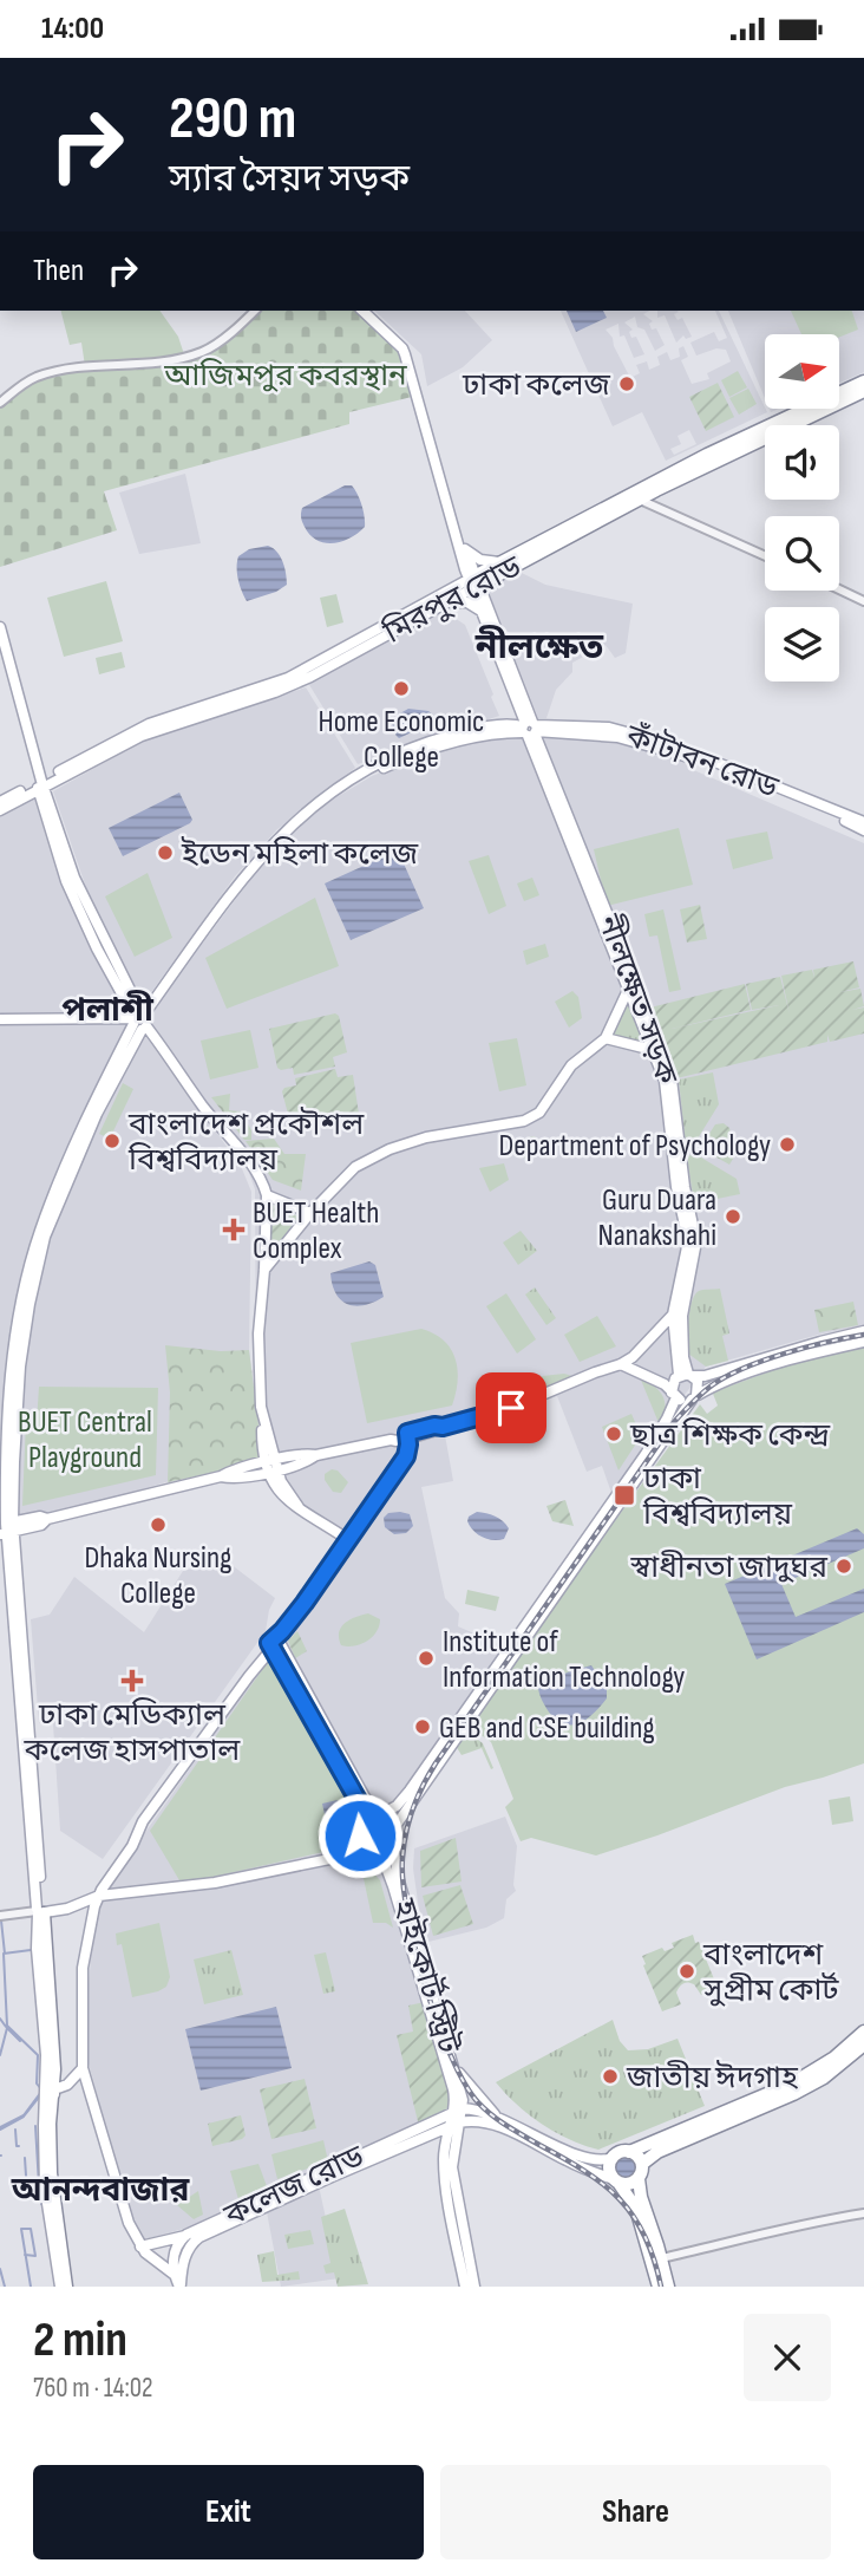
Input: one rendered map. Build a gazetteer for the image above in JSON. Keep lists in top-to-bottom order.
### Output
{
  "streets": {
    "highway": ["মিরপুর রোড"],
    "main road": [
      "কাঁটাবন রোড",
      "নীলক্ষেত সড়ক",
      "হাইকোর্ট স্ট্রিট",
      "কলেজ রোড"
    ]
  },
  "crossings": [
    ["মিরপুর রোড", "নীলক্ষেত সড়ক"],
    ["কাঁটাবন রোড", "নীলক্ষেত সড়ক"],
    ["হাইকোর্ট স্ট্রিট", "কলেজ রোড"]
  ],
  "districts": ["নীলক্ষেত", "পলাশী", "আনন্দবাজার"],
  "parks": ["আজিমপুর কবরস্থান", "BUET Central Playground"],
  "places": {
    "other": [
      "ঢাকা কলেজ",
      "Home Economic College",
      "ইডেন মহিলা কলেজ",
      "বাংলাদেশ প্রকৌশল বিশ্ববিদ্যালয়",
      "Department of Psychology",
      "Guru Duara Nanakshahi",
      "ছাত্র শিক্ষক কেন্দ্র",
      "Dhaka Nursing College",
      "স্বাধীনতা জাদুঘর",
      "Institute of Information Technology",
      "GEB and CSE building",
      "বাংলাদেশ সুপ্রীম কোর্ট",
      "জাতীয় ঈদগাহ"
    ],
    "health": ["BUET Health Complex", "ঢাকা মেডিক্যাল কলেজ হাসপাতাল"],
    "transit": ["ঢাকা বিশ্ববিদ্যালয়"]
  },
  "north": "right",
  "page": {
    "status": "14:00",
    "turn": ["290 m", "স্যার সৈয়দ সড়ক"],
    "then": "Then",
    "heading": ["2 min", "760 m · 14:02"],
    "buttons": ["Exit", "Share"]
  }
}
